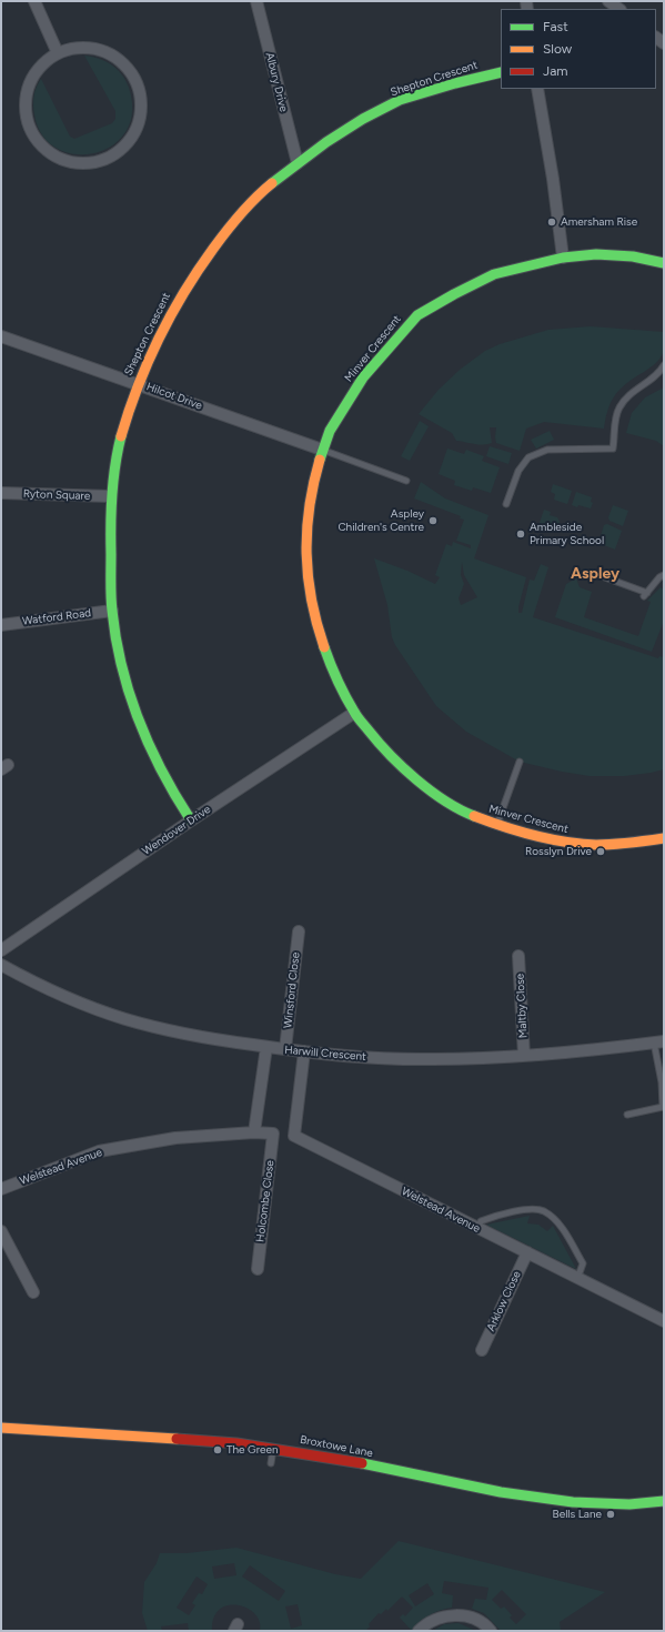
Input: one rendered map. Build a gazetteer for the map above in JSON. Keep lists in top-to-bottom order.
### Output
{
  "streets": {
    "street": [
      "Shepton Crescent",
      "Albury Drive",
      "Minver Crescent",
      "Hilcot Drive",
      "Ryton Square",
      "Watford Road",
      "Wendover Drive",
      "Winsford Close",
      "Maltby Close",
      "Harwill Crescent",
      "Welstead Avenue",
      "Holcombe Close",
      "Arklow Close",
      "Broxtowe Lane"
    ]
  },
  "crossings": [
    ["Shepton Crescent", "Albury Drive"],
    ["Shepton Crescent", "Hilcot Drive"],
    ["Shepton Crescent", "Ryton Square"],
    ["Shepton Crescent", "Watford Road"],
    ["Shepton Crescent", "Wendover Drive"],
    ["Minver Crescent", "Hilcot Drive"],
    ["Minver Crescent", "Wendover Drive"],
    ["Winsford Close", "Harwill Crescent"],
    ["Maltby Close", "Harwill Crescent"],
    ["Harwill Crescent", "Welstead Avenue"],
    ["Welstead Avenue", "Holcombe Close"],
    ["Welstead Avenue", "Arklow Close"]
  ],
  "districts": ["Aspley"],
  "places": [
    "Amersham Rise",
    "Aspley Children's Centre",
    "Ambleside Primary School",
    "Rosslyn Drive",
    "The Green",
    "Bells Lane"
  ],
  "legend": ["Fast", "Slow", "Jam"]
}
